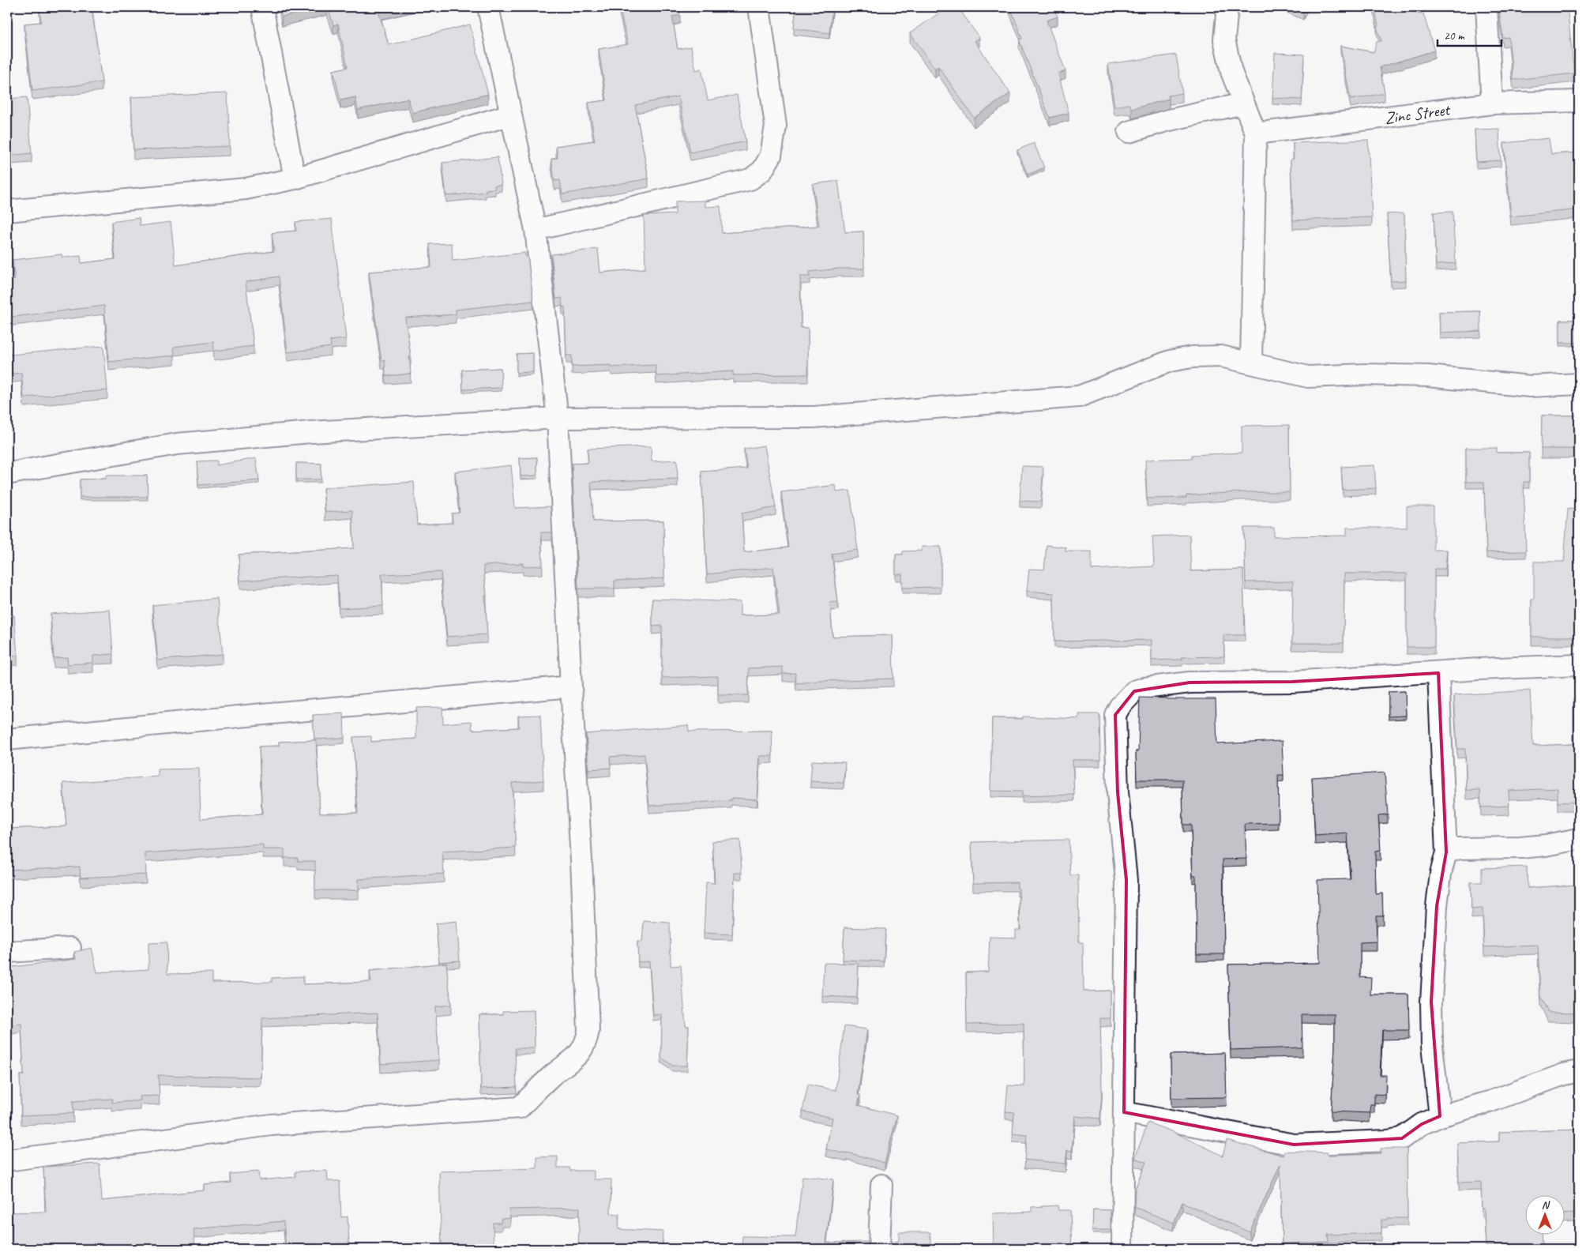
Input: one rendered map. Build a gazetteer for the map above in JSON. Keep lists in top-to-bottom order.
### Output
{
  "streets": {
    "street": ["Zinc Street"]
  },
  "scale_bar": "20 m",
  "north": "top"
}
